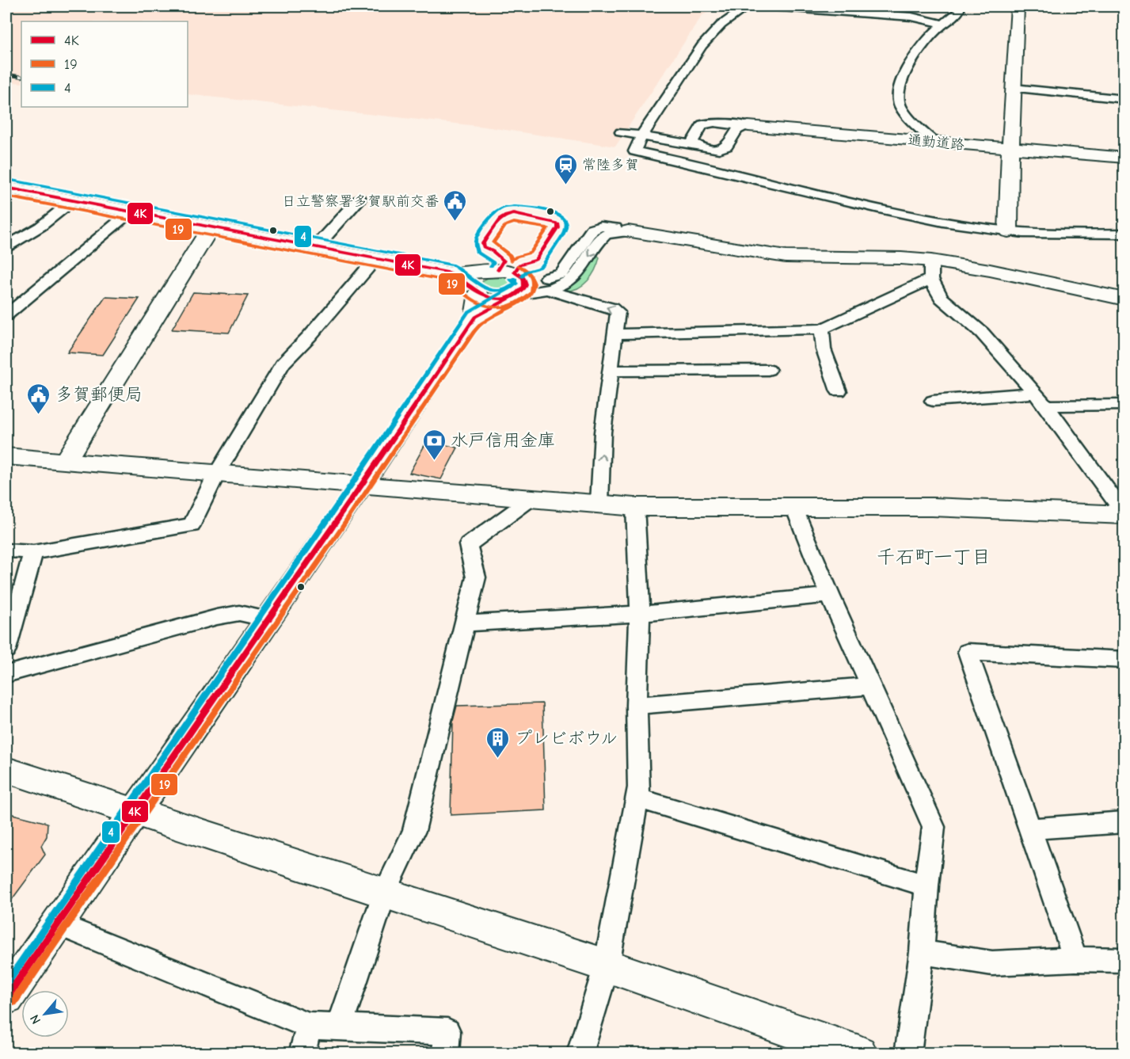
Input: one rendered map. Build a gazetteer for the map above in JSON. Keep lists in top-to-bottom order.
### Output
{
  "streets": {
    "street": ["通勤道路"]
  },
  "districts": ["千石町一丁目"],
  "places": {
    "station": ["常陸多賀"],
    "public building": ["日立警察署多賀駅前交番", "多賀郵便局"],
    "bank": ["水戸信用金庫"],
    "building": ["プレビボウル"]
  },
  "lines": ["transit line 4", "transit line 4K", "transit line 19"],
  "legend": ["4K", "19", "4"],
  "north": "bottom left"
}
